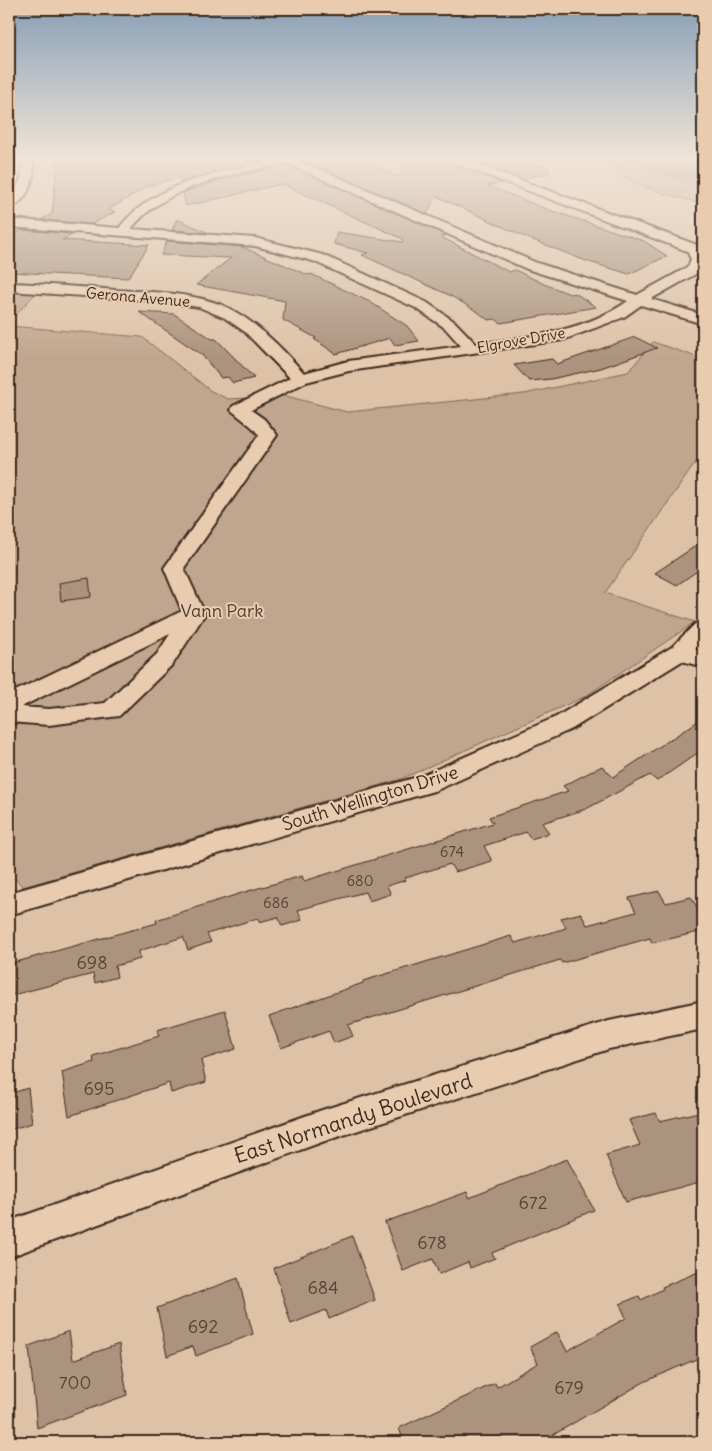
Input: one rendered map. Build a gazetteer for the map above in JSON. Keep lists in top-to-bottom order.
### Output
{
  "streets": {
    "street": [
      "Gerona Avenue",
      "Elgrove Drive",
      "South Wellington Drive",
      "East Normandy Boulevard"
    ]
  },
  "crossings": [
    ["Gerona Avenue", "Elgrove Drive"]
  ],
  "parks": ["Vann Park"],
  "house_numbers": [
    "674",
    "680",
    "686",
    "698",
    "695",
    "672",
    "678",
    "684",
    "692",
    "700",
    "679"
  ]
}
